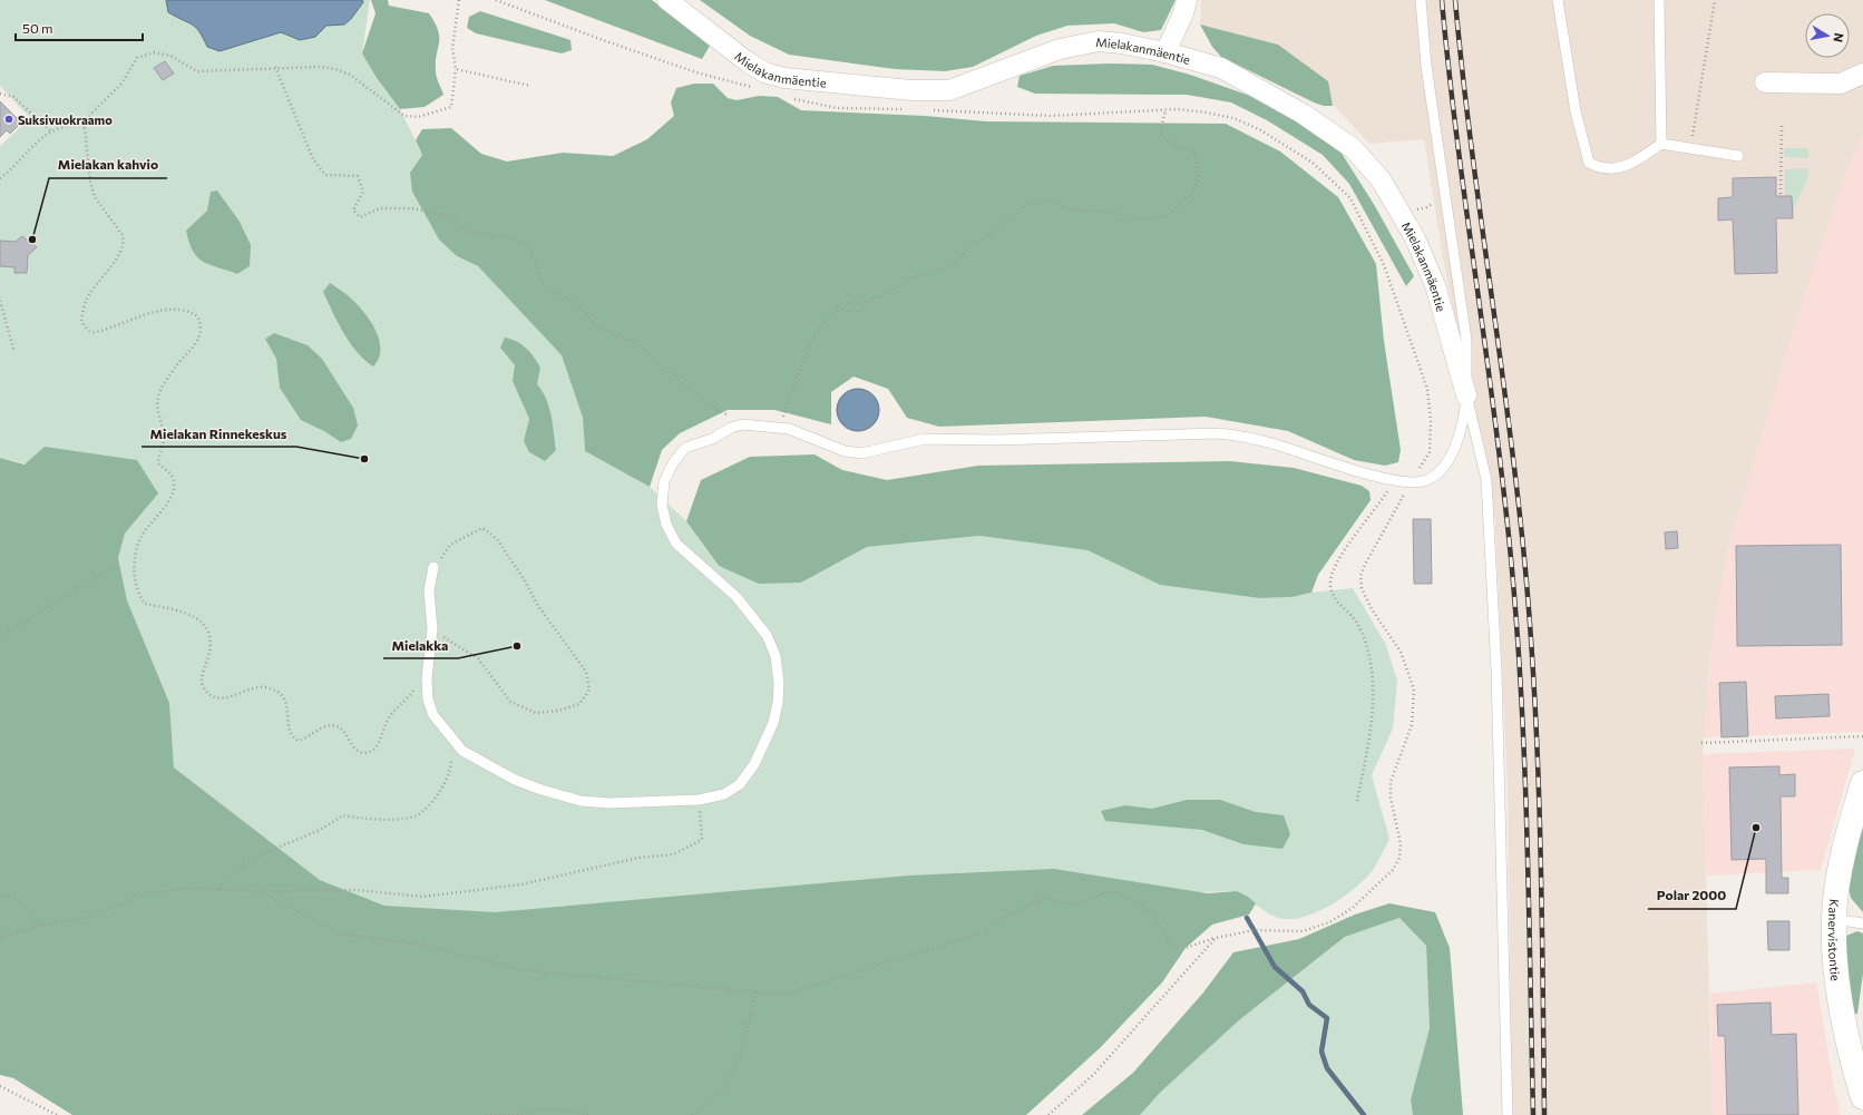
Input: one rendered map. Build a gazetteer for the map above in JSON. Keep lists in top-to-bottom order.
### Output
{
  "streets": {
    "street": ["Mielakanmäentie", "Kanervistontie"]
  },
  "places": [
    "Suksivuokraamo",
    "Mielakan kahvio",
    "Mielakan Rinnekeskus",
    "Mielakka",
    "Polar 2000"
  ],
  "scale_bar": "50 m",
  "north": "right"
}
